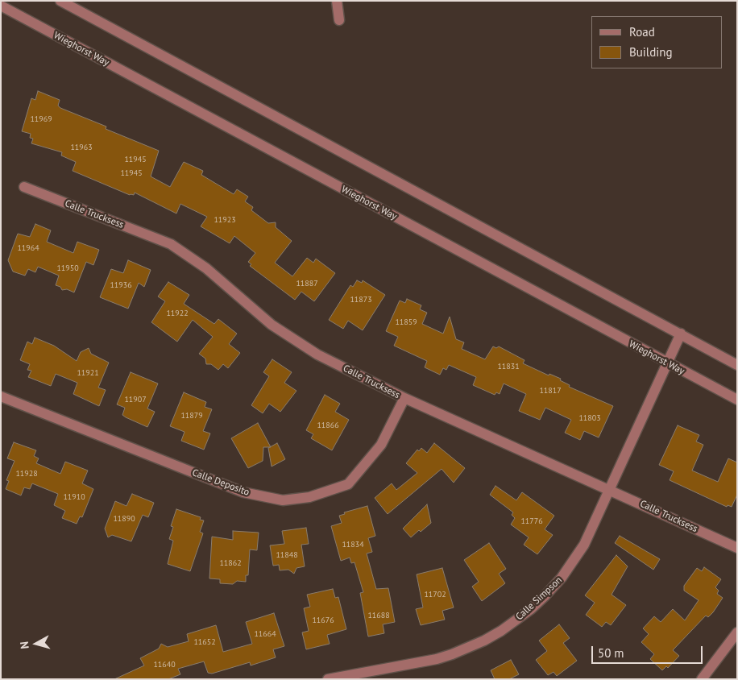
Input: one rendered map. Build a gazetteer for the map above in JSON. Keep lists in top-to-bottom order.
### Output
{
  "streets": {
    "street": [
      "Wieghorst Way",
      "Calle Trucksess",
      "Calle Deposito",
      "Calle Simpson"
    ]
  },
  "crossings": [
    ["Wieghorst Way", "Calle Simpson"],
    ["Calle Trucksess", "Calle Deposito"],
    ["Calle Trucksess", "Calle Simpson"]
  ],
  "house_numbers": [
    "11969",
    "11963",
    "11945",
    "11945",
    "11923",
    "11964",
    "11950",
    "11887",
    "11936",
    "11873",
    "11922",
    "11859",
    "11831",
    "11921",
    "11817",
    "11907",
    "11879",
    "11803",
    "11866",
    "11928",
    "11910",
    "11890",
    "11776",
    "11834",
    "11848",
    "11862",
    "11702",
    "11688",
    "11676",
    "11664",
    "11652",
    "11640"
  ],
  "legend": ["Road", "Building"],
  "scale_bar": "50 m",
  "north": "left"
}
